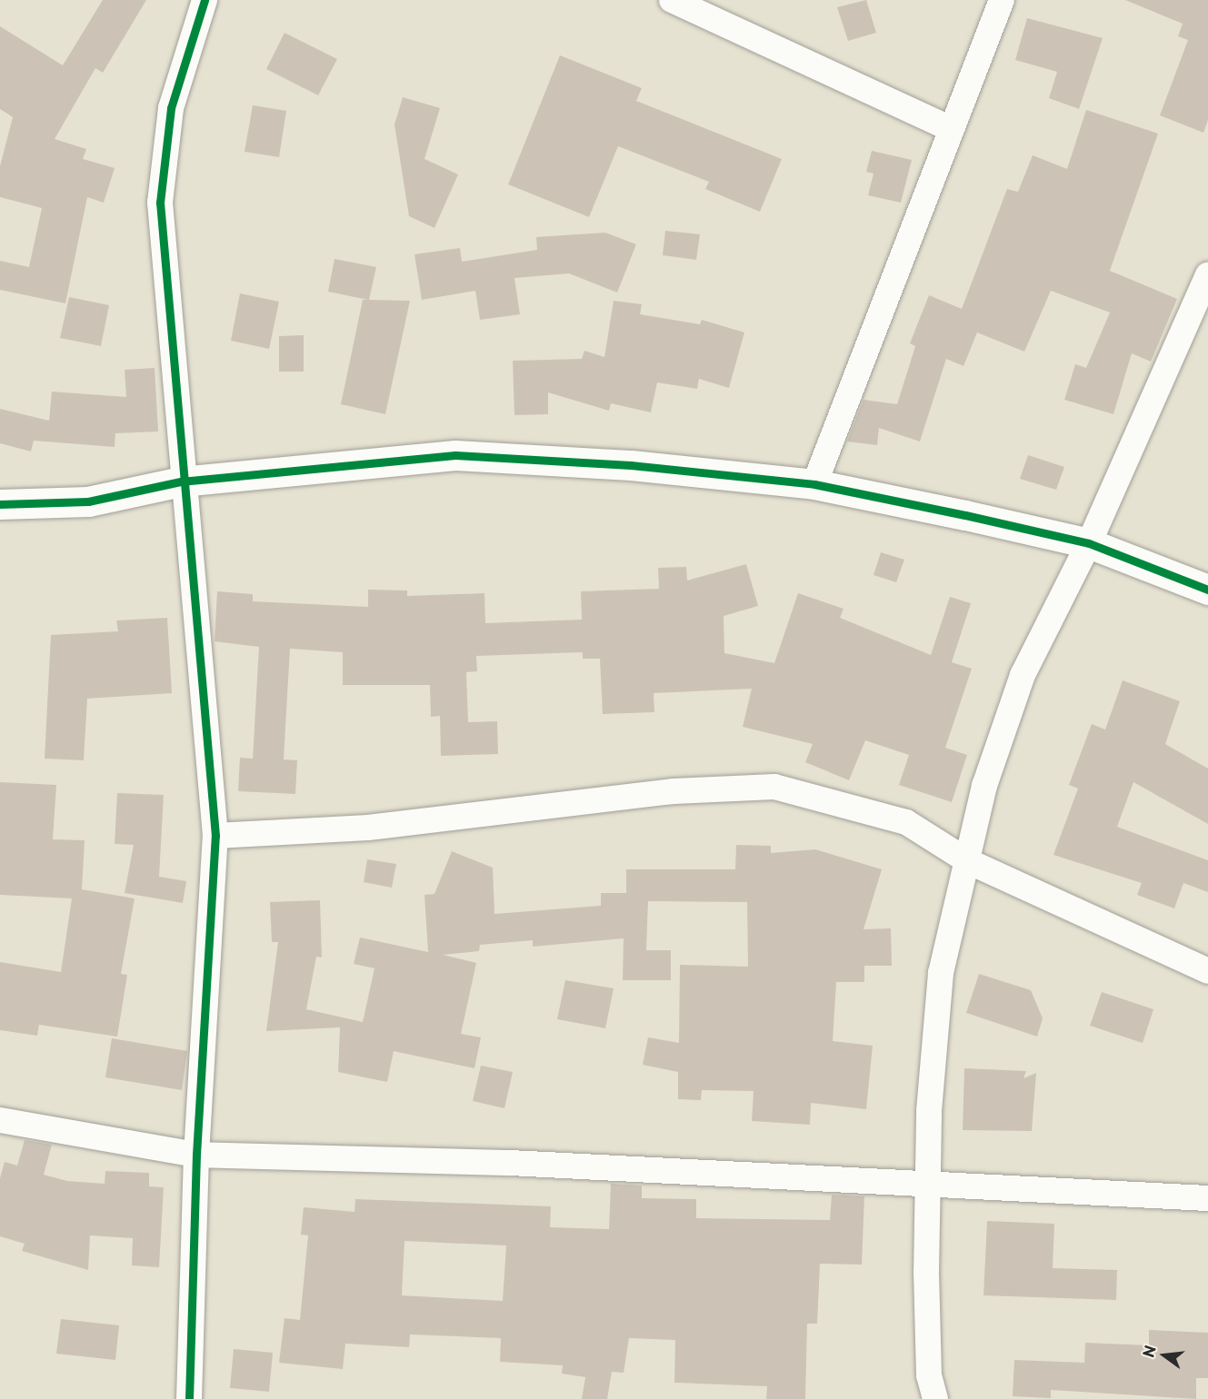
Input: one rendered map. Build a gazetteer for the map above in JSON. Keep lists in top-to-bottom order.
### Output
{
  "north": "left"
}
